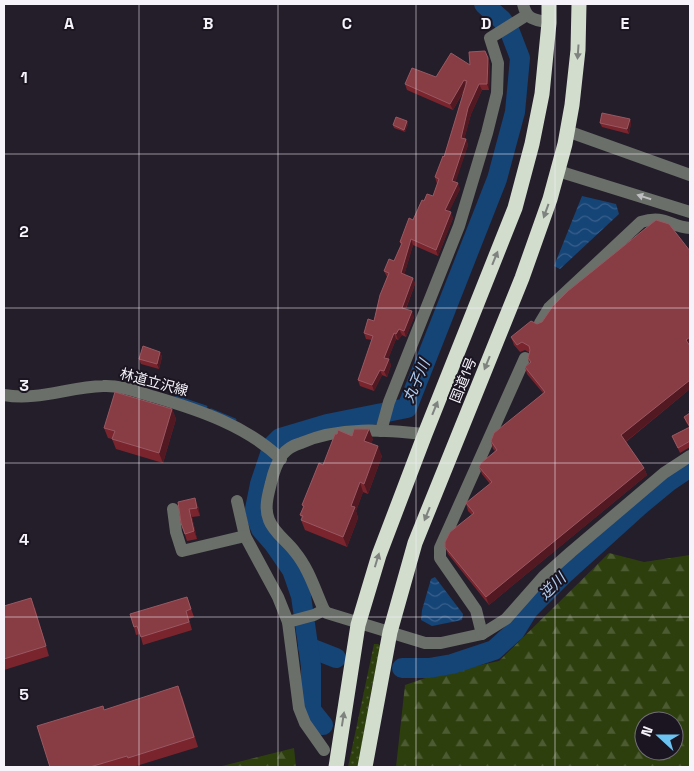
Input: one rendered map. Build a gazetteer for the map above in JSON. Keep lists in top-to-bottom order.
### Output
{
  "streets": {
    "highway": ["国道1号"],
    "street": ["林道立沢線"]
  },
  "water": ["丸子川", "逆川"],
  "north": "left",
  "grid": {
    "columns": [
      "A",
      "B",
      "C",
      "D",
      "E"
    ],
    "rows": [
      "1",
      "2",
      "3",
      "4",
      "5"
    ]
  }
}
